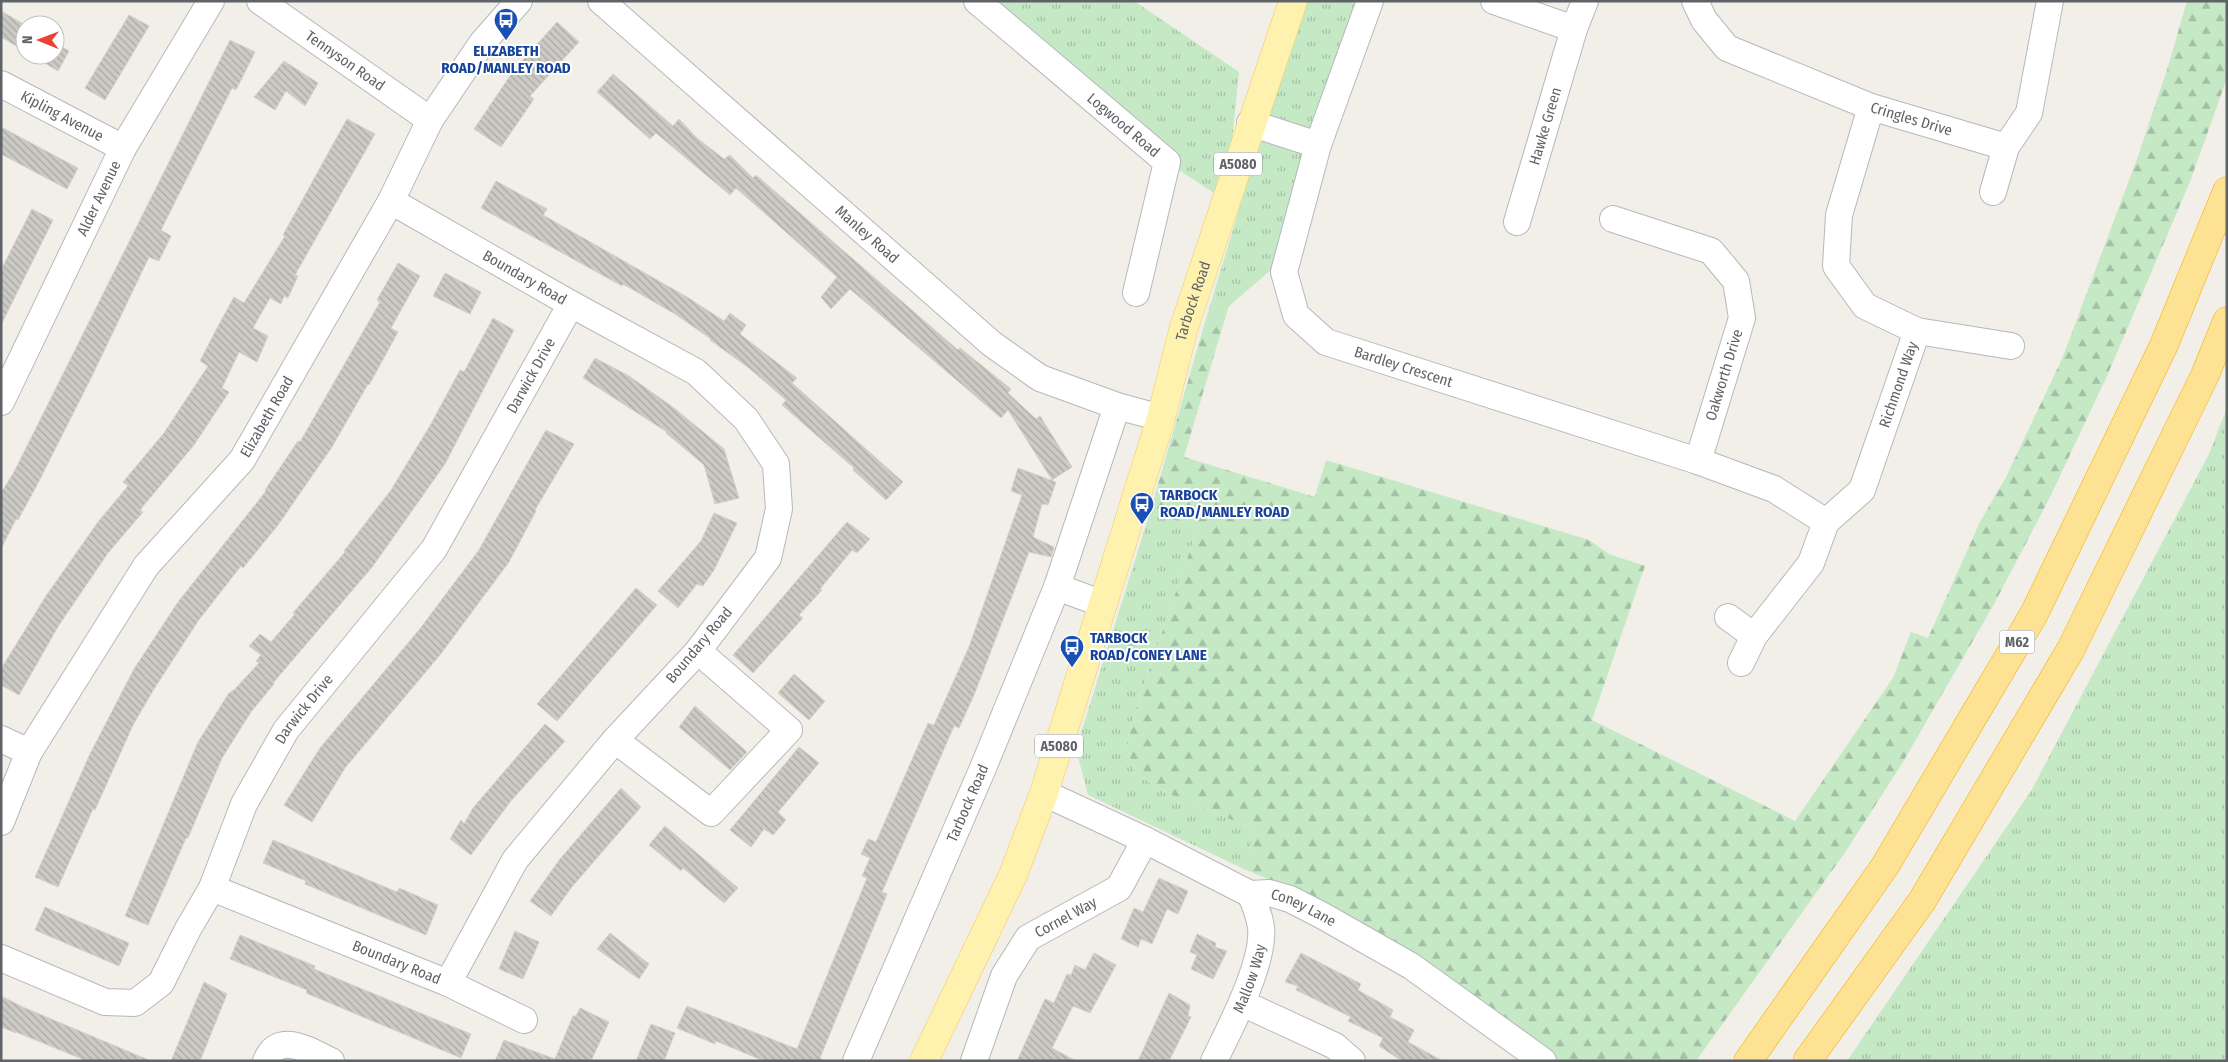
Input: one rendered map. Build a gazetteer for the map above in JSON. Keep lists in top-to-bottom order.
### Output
{
  "streets": {
    "highway": ["M62"],
    "main road": ["A5080", "Tarbock Road"],
    "street": [
      "Tennyson Road",
      "Kipling Avenue",
      "Cringles Drive",
      "Logwood Road",
      "Hawke Green",
      "Alder Avenue",
      "Manley Road",
      "Boundary Road",
      "Bardley Crescent",
      "Darwick Drive",
      "Oakworth Drive",
      "Richmond Way",
      "Elizabeth Road",
      "Coney Lane",
      "Cornel Way",
      "Mallow Way"
    ]
  },
  "crossings": [
    ["Tennyson Road", "Elizabeth Road"],
    ["Kipling Avenue", "Alder Avenue"],
    ["Cringles Drive", "Richmond Way"],
    ["Manley Road", "Tarbock Road"],
    ["Boundary Road", "Darwick Drive"],
    ["Boundary Road", "Elizabeth Road"],
    ["Tarbock Road", "Coney Lane"],
    ["Bardley Crescent", "Oakworth Drive"],
    ["Bardley Crescent", "Richmond Way"],
    ["Coney Lane", "Cornel Way"],
    ["Coney Lane", "Mallow Way"]
  ],
  "places": {
    "bus stop": ["ELIZABETH ROAD/MANLEY ROAD", "TARBOCK ROAD/MANLEY ROAD", "TARBOCK ROAD/CONEY LANE"]
  },
  "north": "left"
}
